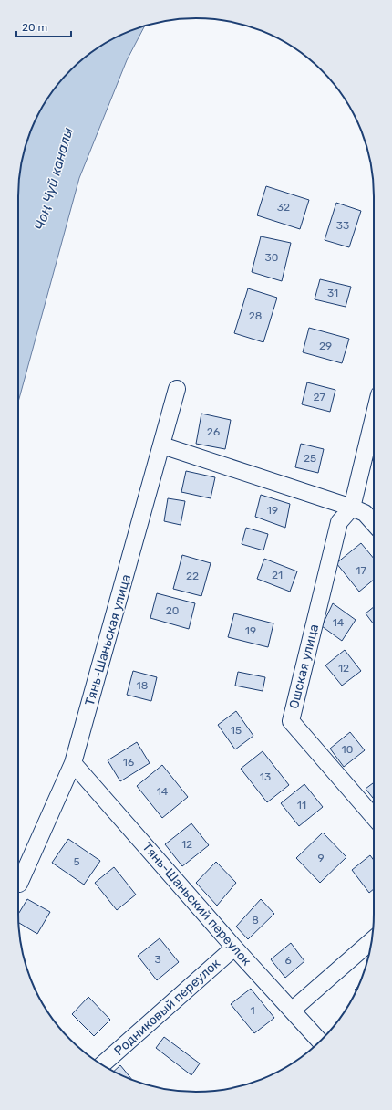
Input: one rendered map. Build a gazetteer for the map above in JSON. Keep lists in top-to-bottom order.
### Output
{
  "streets": {
    "street": [
      "Тянь-Шаньская улица",
      "Ошская улица",
      "Тянь-Шаньский переулок",
      "Родниковый переулок"
    ]
  },
  "crossings": [
    ["Тянь-Шаньская улица", "Тянь-Шаньский переулок"],
    ["Тянь-Шаньский переулок", "Родниковый переулок"]
  ],
  "water": ["Чоң Чүй каналы"],
  "house_numbers": [
    "32",
    "33",
    "30",
    "31",
    "28",
    "29",
    "27",
    "26",
    "25",
    "19",
    "17",
    "21",
    "22",
    "20",
    "14",
    "19",
    "12",
    "18",
    "15",
    "10",
    "16",
    "13",
    "14",
    "11",
    "12",
    "9",
    "5",
    "8",
    "3",
    "6",
    "1"
  ],
  "scale_bar": "20 m"
}
